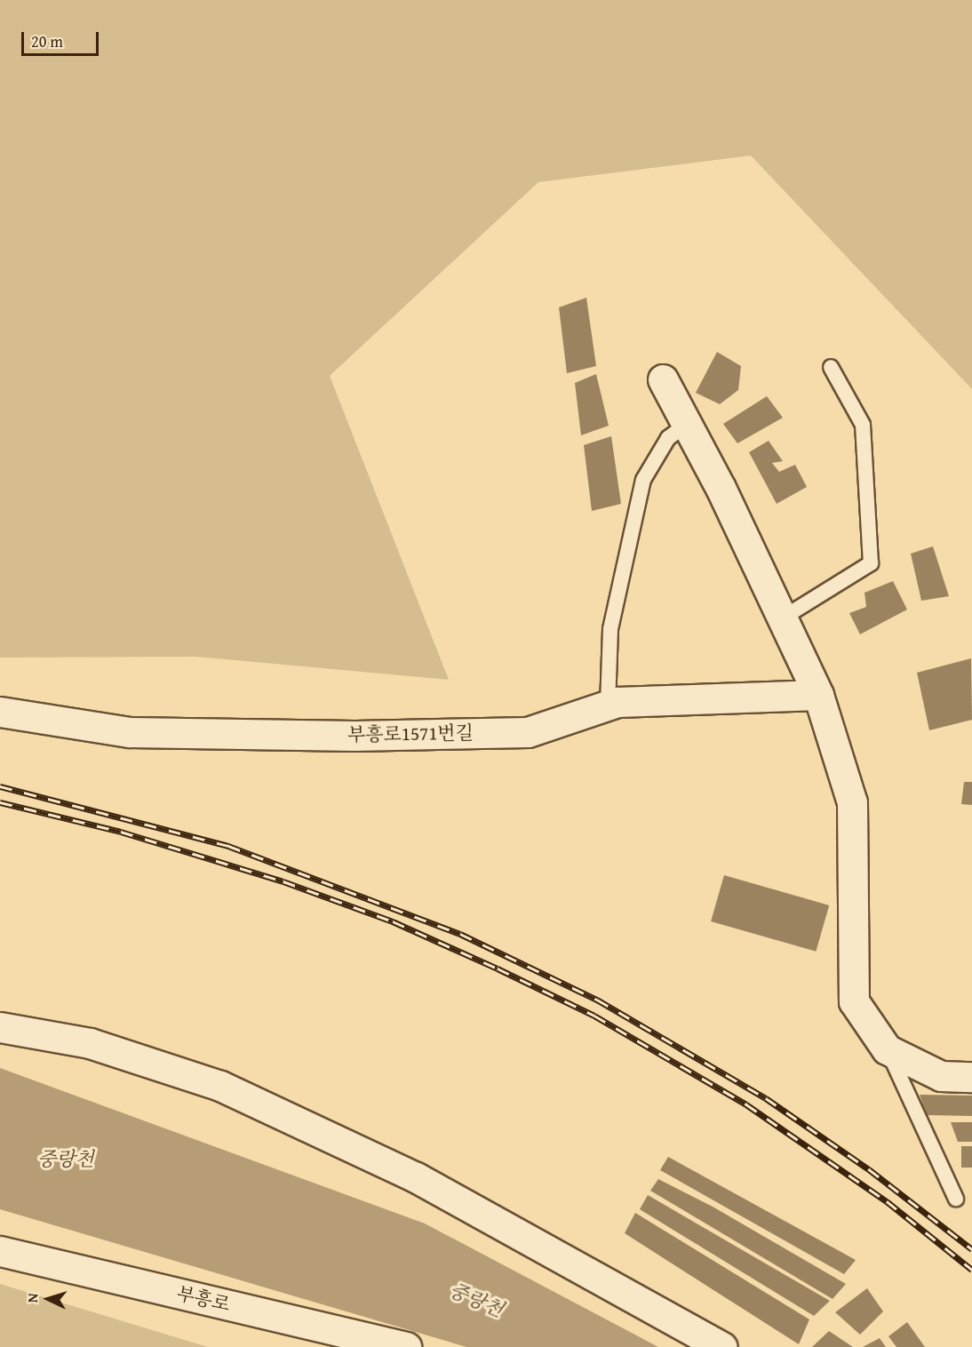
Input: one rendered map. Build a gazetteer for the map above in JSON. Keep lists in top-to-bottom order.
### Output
{
  "streets": {
    "street": ["부흥로1571번길", "부흥로"]
  },
  "water": ["중랑천"],
  "scale_bar": "20 m",
  "north": "left"
}
